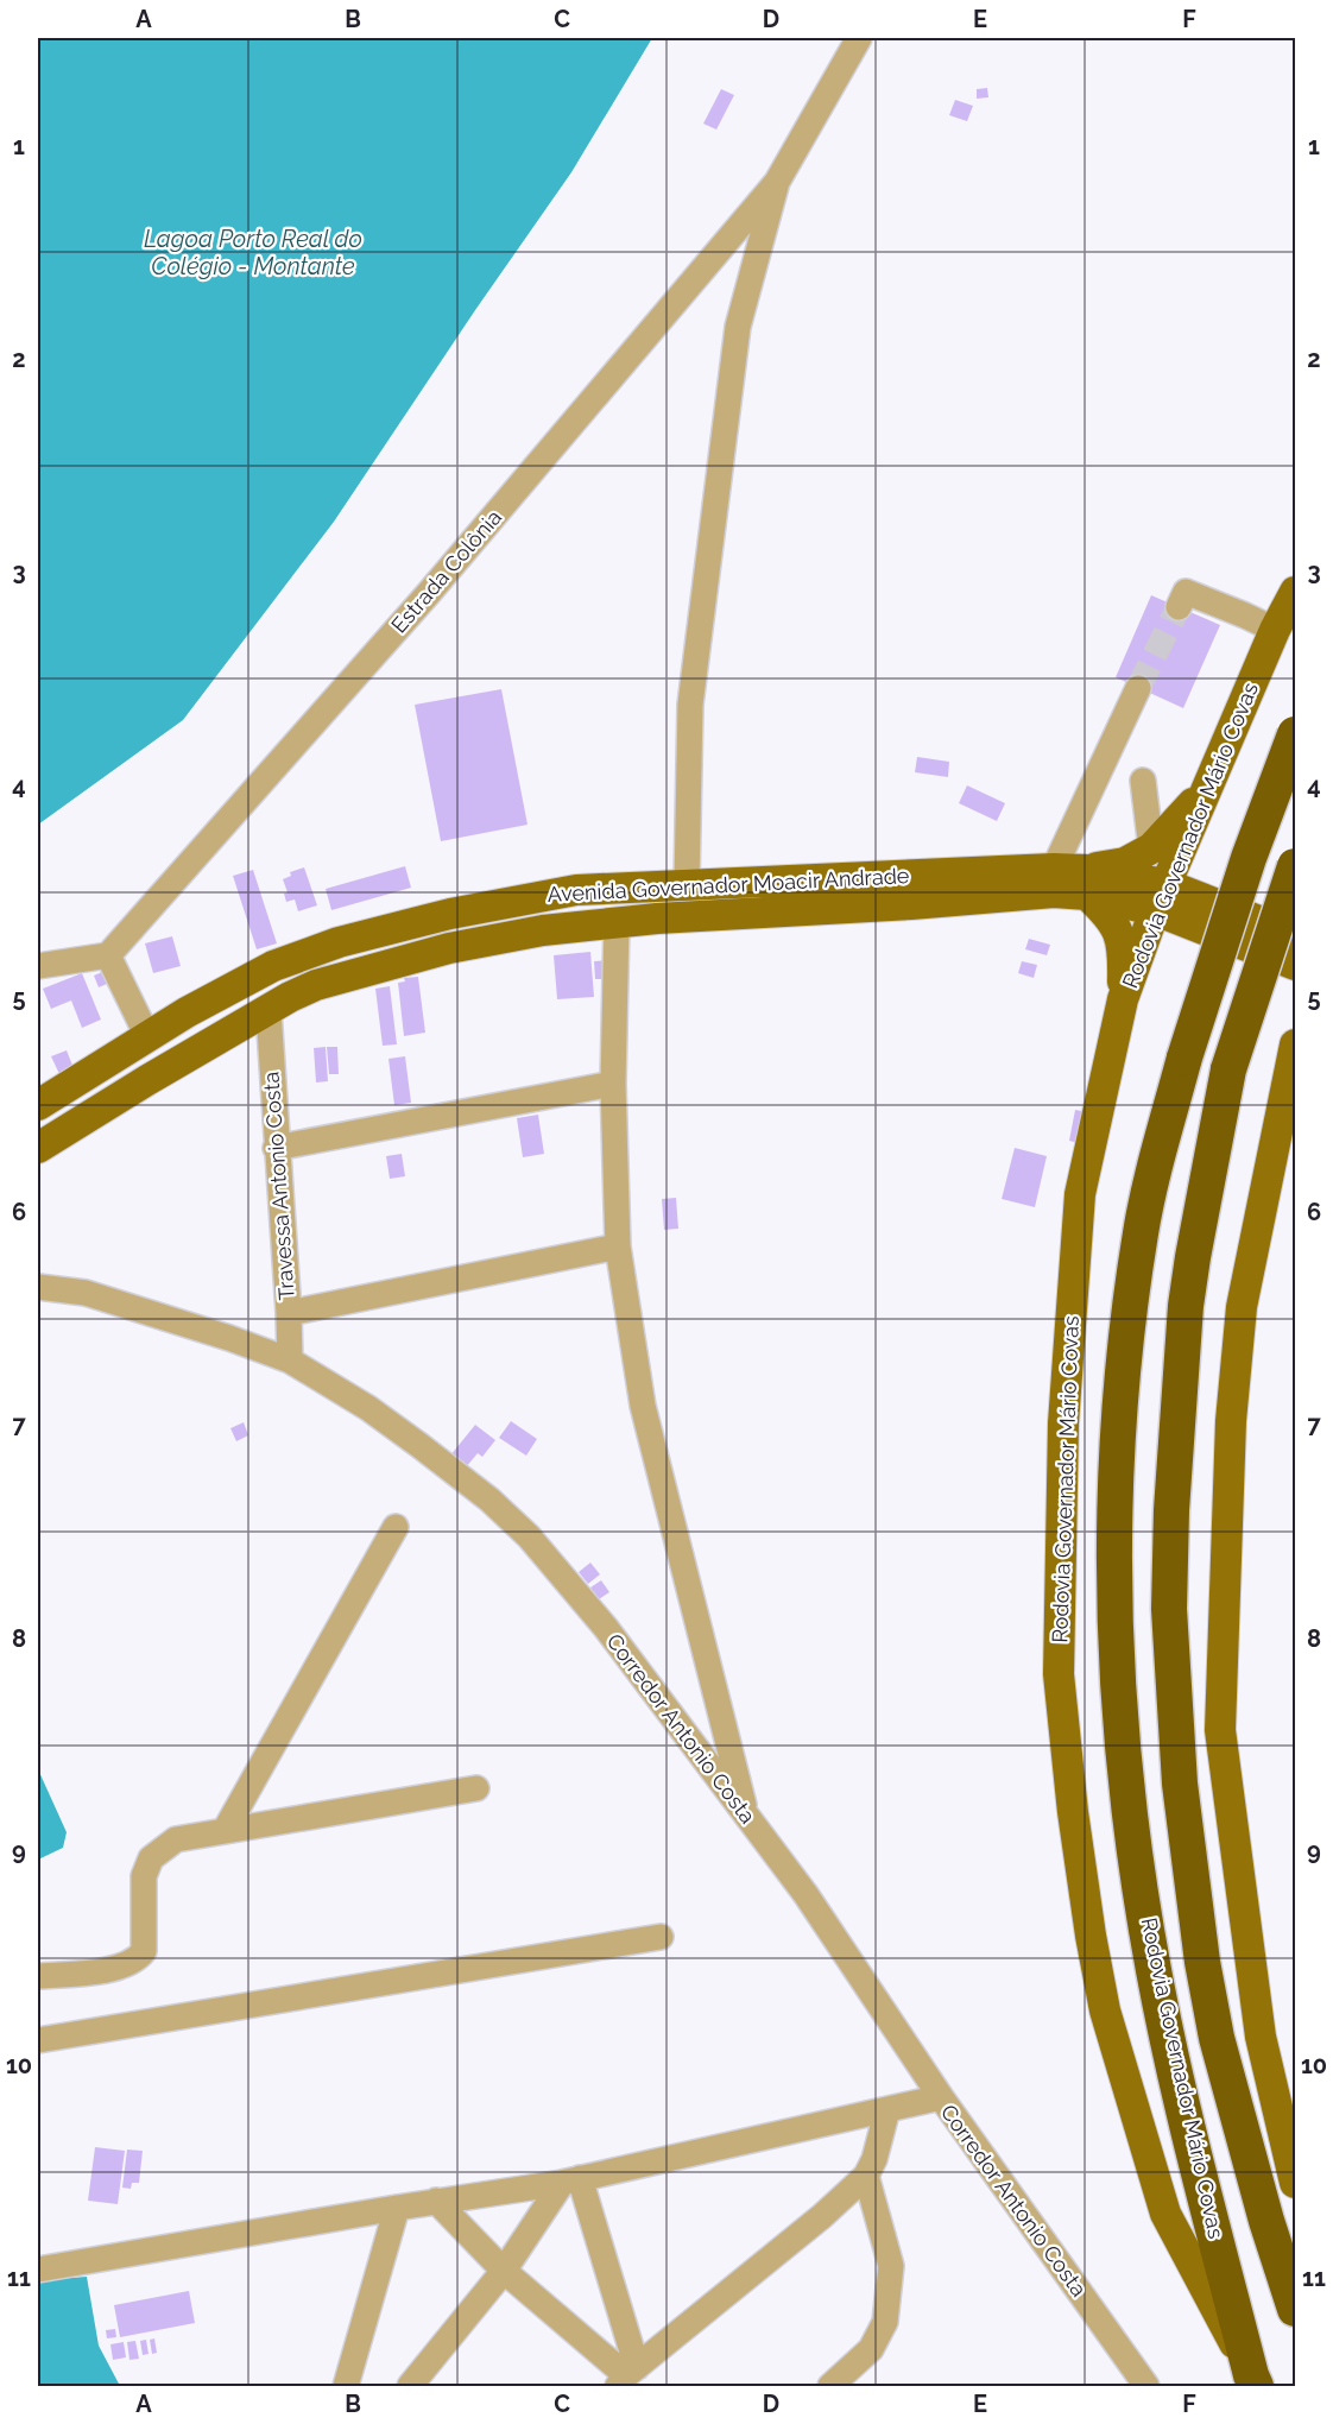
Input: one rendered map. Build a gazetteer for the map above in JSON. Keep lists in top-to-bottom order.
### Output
{
  "streets": {
    "highway": ["Rodovia Governador Mário Covas"],
    "main road": ["Avenida Governador Moacir Andrade"],
    "street": ["Estrada Colônia", "Travessa Antonio Costa", "Corredor Antonio Costa"]
  },
  "crossings": [
    ["Rodovia Governador Mário Covas", "Avenida Governador Moacir Andrade"],
    ["Avenida Governador Moacir Andrade", "Travessa Antonio Costa"],
    ["Travessa Antonio Costa", "Corredor Antonio Costa"]
  ],
  "water": ["Lagoa Porto Real do Colégio - Montante"],
  "grid": {
    "columns": [
      "A",
      "B",
      "C",
      "D",
      "E",
      "F"
    ],
    "rows": [
      "1",
      "2",
      "3",
      "4",
      "5",
      "6",
      "7",
      "8",
      "9",
      "10",
      "11"
    ]
  }
}
